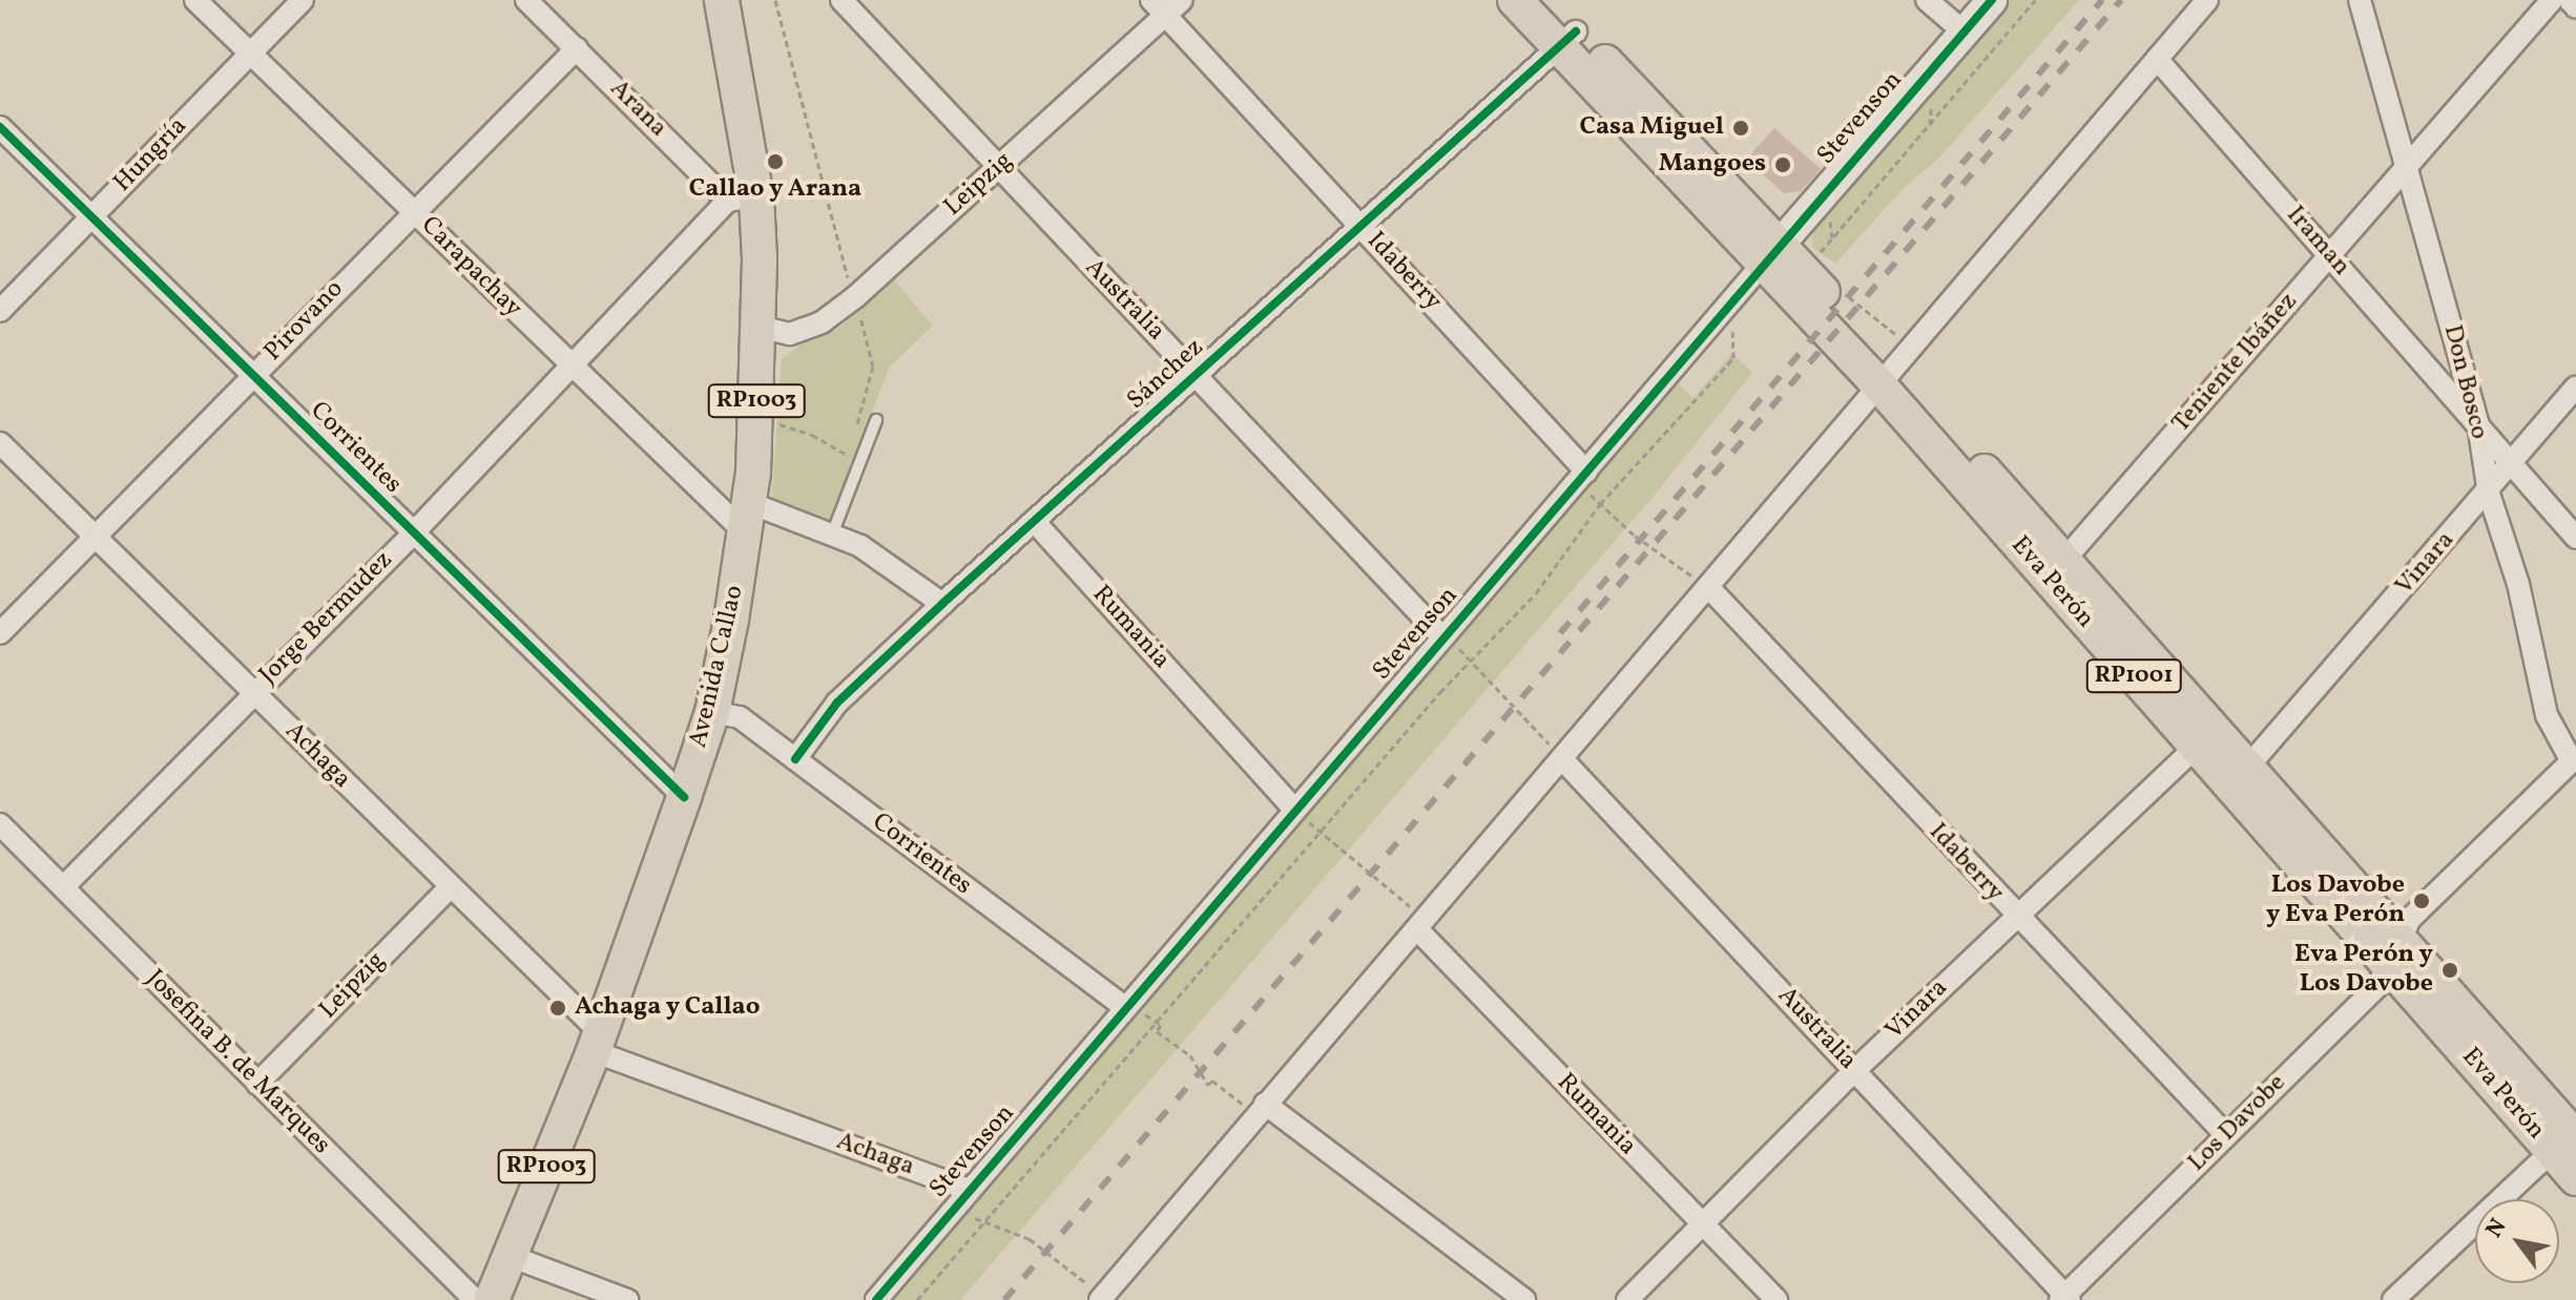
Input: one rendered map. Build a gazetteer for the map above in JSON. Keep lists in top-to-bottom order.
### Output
{
  "streets": {
    "main road": [
      "RP1003",
      "Eva Perón",
      "Avenida Callao",
      "RP1001"
    ],
    "street": [
      "Arana",
      "Stevenson",
      "Hungría",
      "Leipzig",
      "Iraman",
      "Carapachay",
      "Idaberry",
      "Australia",
      "Pirovano",
      "Teniente Ibáñez",
      "Sánchez",
      "Don Bosco",
      "Corrientes",
      "Vinara",
      "Jorge Bermudez",
      "Rumania",
      "Achaga",
      "Josefina B. de Marques",
      "Los Davobe"
    ]
  },
  "crossings": [
    ["Arana", "Pirovano"],
    ["Arana", "Jorge Bermudez"],
    ["Arana", "Avenida Callao"],
    ["Stevenson", "Idaberry"],
    ["Stevenson", "Australia"],
    ["Stevenson", "Corrientes"],
    ["Stevenson", "Eva Perón"],
    ["Stevenson", "Rumania"],
    ["Stevenson", "Achaga"],
    ["Hungría", "Carapachay"],
    ["Hungría", "Corrientes"],
    ["Leipzig", "Idaberry"],
    ["Leipzig", "Australia"],
    ["Leipzig", "Avenida Callao"],
    ["Leipzig", "Achaga"],
    ["Leipzig", "Josefina B. de Marques"],
    ["Iraman", "Teniente Ibáñez"],
    ["Iraman", "Don Bosco"],
    ["Iraman", "Vinara"],
    ["Carapachay", "Pirovano"],
    ["Carapachay", "Jorge Bermudez"],
    ["Carapachay", "Avenida Callao"],
    ["Idaberry", "Sánchez"],
    ["Idaberry", "Vinara"],
    ["Idaberry", "Los Davobe"],
    ["Australia", "Sánchez"],
    ["Australia", "Vinara"],
    ["Australia", "Los Davobe"],
    ["Pirovano", "Corrientes"],
    ["Pirovano", "Achaga"],
    ["Teniente Ibáñez", "Don Bosco"],
    ["Teniente Ibáñez", "Eva Perón"],
    ["Sánchez", "Corrientes"],
    ["Sánchez", "Eva Perón"],
    ["Sánchez", "Rumania"],
    ["Don Bosco", "Vinara"],
    ["Don Bosco", "Los Davobe"],
    ["Corrientes", "Jorge Bermudez"],
    ["Corrientes", "Avenida Callao"],
    ["Vinara", "Eva Perón"],
    ["Vinara", "Rumania"],
    ["Eva Perón", "Los Davobe"],
    ["Jorge Bermudez", "Avenida Callao"],
    ["Jorge Bermudez", "Achaga"],
    ["Jorge Bermudez", "Josefina B. de Marques"],
    ["Avenida Callao", "Achaga"]
  ],
  "places": [
    "Casa Miguel",
    "Callao y Arana",
    "Mangoes",
    "Los Davobe y Eva Perón",
    "Eva Perón y Los Davobe",
    "Achaga y Callao"
  ],
  "north": "top left"
}
